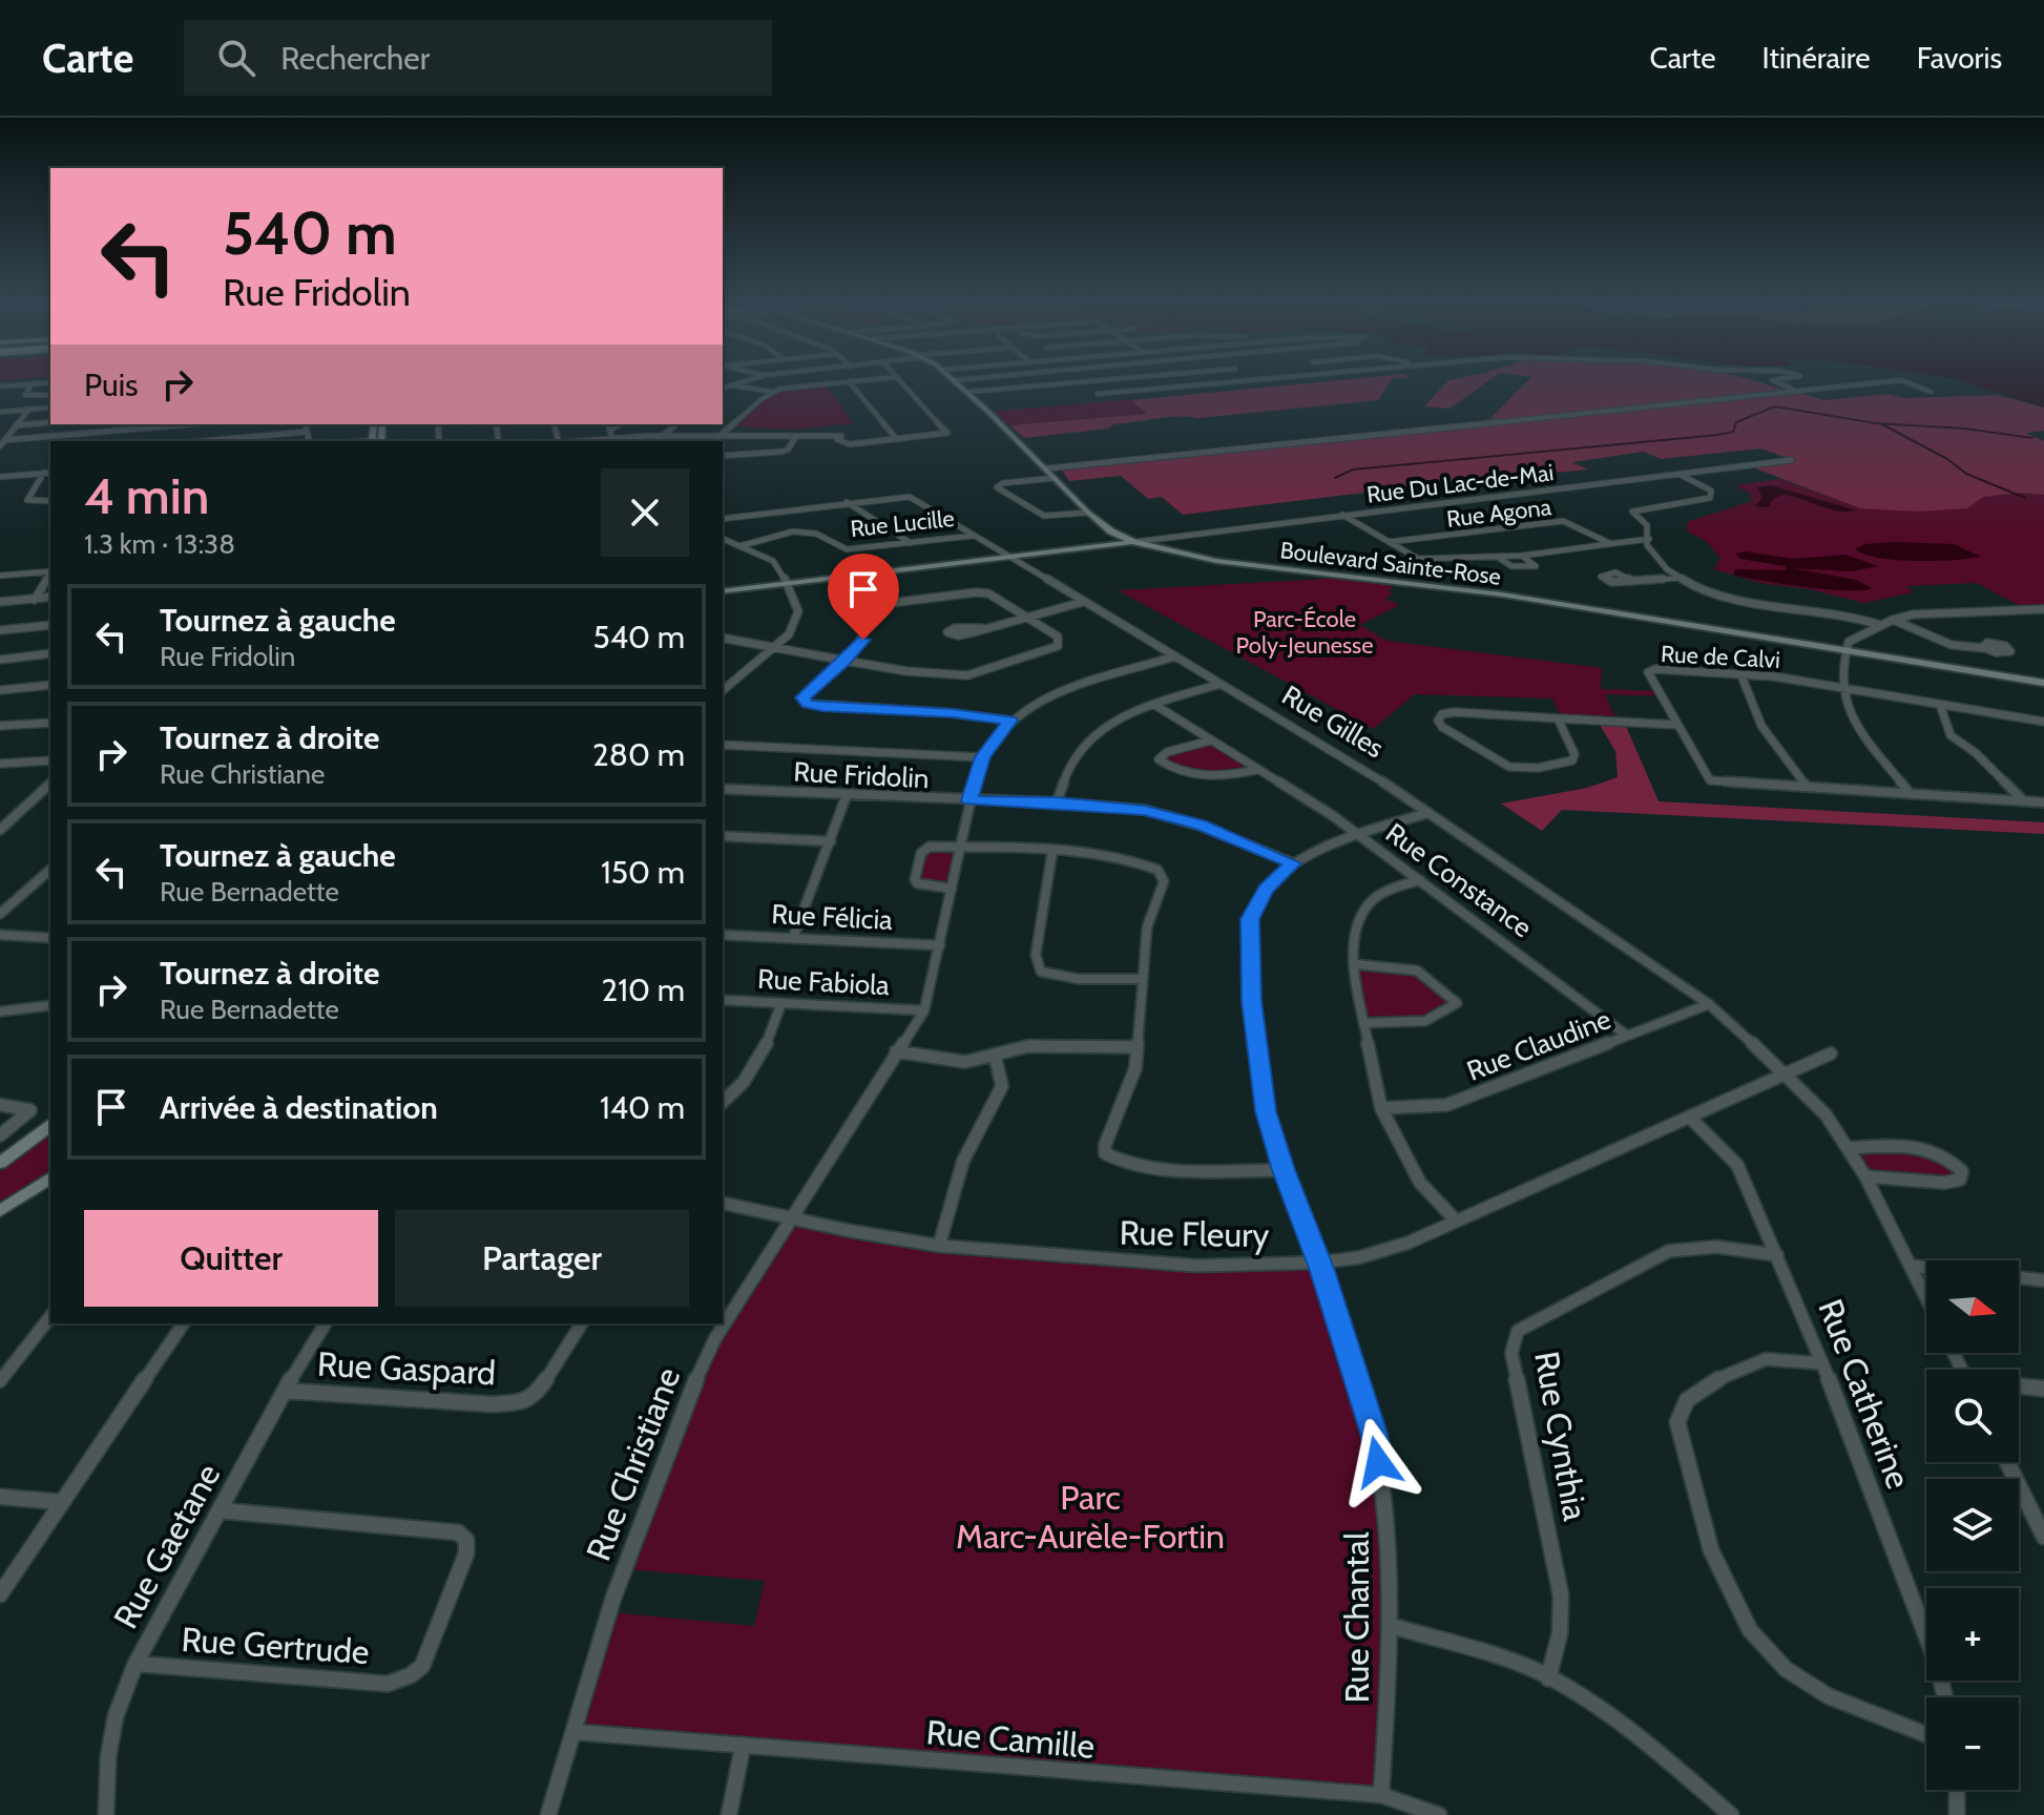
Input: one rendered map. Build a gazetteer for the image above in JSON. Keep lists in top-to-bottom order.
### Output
{
  "streets": {
    "street": [
      "Rue Du Lac-de-Mai",
      "Rue Agona",
      "Rue Lucille",
      "Boulevard Sainte-Rose",
      "Rue de Calvi",
      "Rue Gilles",
      "Rue Fridolin",
      "Rue Constance",
      "Rue Félicia",
      "Rue Fabiola",
      "Rue Claudine",
      "Rue Fleury",
      "Rue Gaspard",
      "Rue Catherine",
      "Rue Cynthia",
      "Rue Christiane",
      "Rue Gaetane",
      "Rue Chantal",
      "Rue Gertrude",
      "Rue Camille"
    ]
  },
  "crossings": [
    ["Rue Du Lac-de-Mai", "Boulevard Sainte-Rose"],
    ["Rue Lucille", "Rue Gilles"],
    ["Rue Gilles", "Rue Claudine"],
    ["Rue Gilles", "Rue Fleury"],
    ["Rue Gilles", "Rue Christiane"],
    ["Rue Gilles", "Rue Chantal"],
    ["Rue Fridolin", "Rue Christiane"],
    ["Rue Fridolin", "Rue Chantal"],
    ["Rue Constance", "Rue Claudine"],
    ["Rue Constance", "Rue Chantal"],
    ["Rue Félicia", "Rue Christiane"],
    ["Rue Fabiola", "Rue Christiane"],
    ["Rue Fleury", "Rue Catherine"],
    ["Rue Fleury", "Rue Christiane"],
    ["Rue Fleury", "Rue Chantal"],
    ["Rue Gaspard", "Rue Gaetane"],
    ["Rue Catherine", "Rue Cynthia"],
    ["Rue Christiane", "Rue Camille"],
    ["Rue Gaetane", "Rue Gertrude"],
    ["Rue Chantal", "Rue Camille"]
  ],
  "parks": ["Parc-École Poly-Jeunesse", "Parc Marc-Aurèle-Fortin"],
  "north": "right",
  "page": {
    "header": "Carte",
    "search": "Rechercher",
    "nav": ["Carte", "Itinéraire", "Favoris"],
    "turn": ["540 m", "Rue Fridolin"],
    "then": "Puis",
    "heading": ["4 min", "1.3 km · 13:38"],
    "list": [
      {
        "name": "Tournez à gauche",
        "note": "Rue Fridolin",
        "value": "540 m"
      },
      {
        "name": "Tournez à droite",
        "note": "Rue Christiane",
        "value": "280 m"
      },
      {
        "name": "Tournez à gauche",
        "note": "Rue Bernadette",
        "value": "150 m"
      },
      {
        "name": "Tournez à droite",
        "note": "Rue Bernadette",
        "value": "210 m"
      },
      {
        "name": "Arrivée à destination",
        "value": "140 m"
      }
    ],
    "buttons": ["Quitter", "Partager"],
    "map_buttons": ["+", "−"]
  }
}
